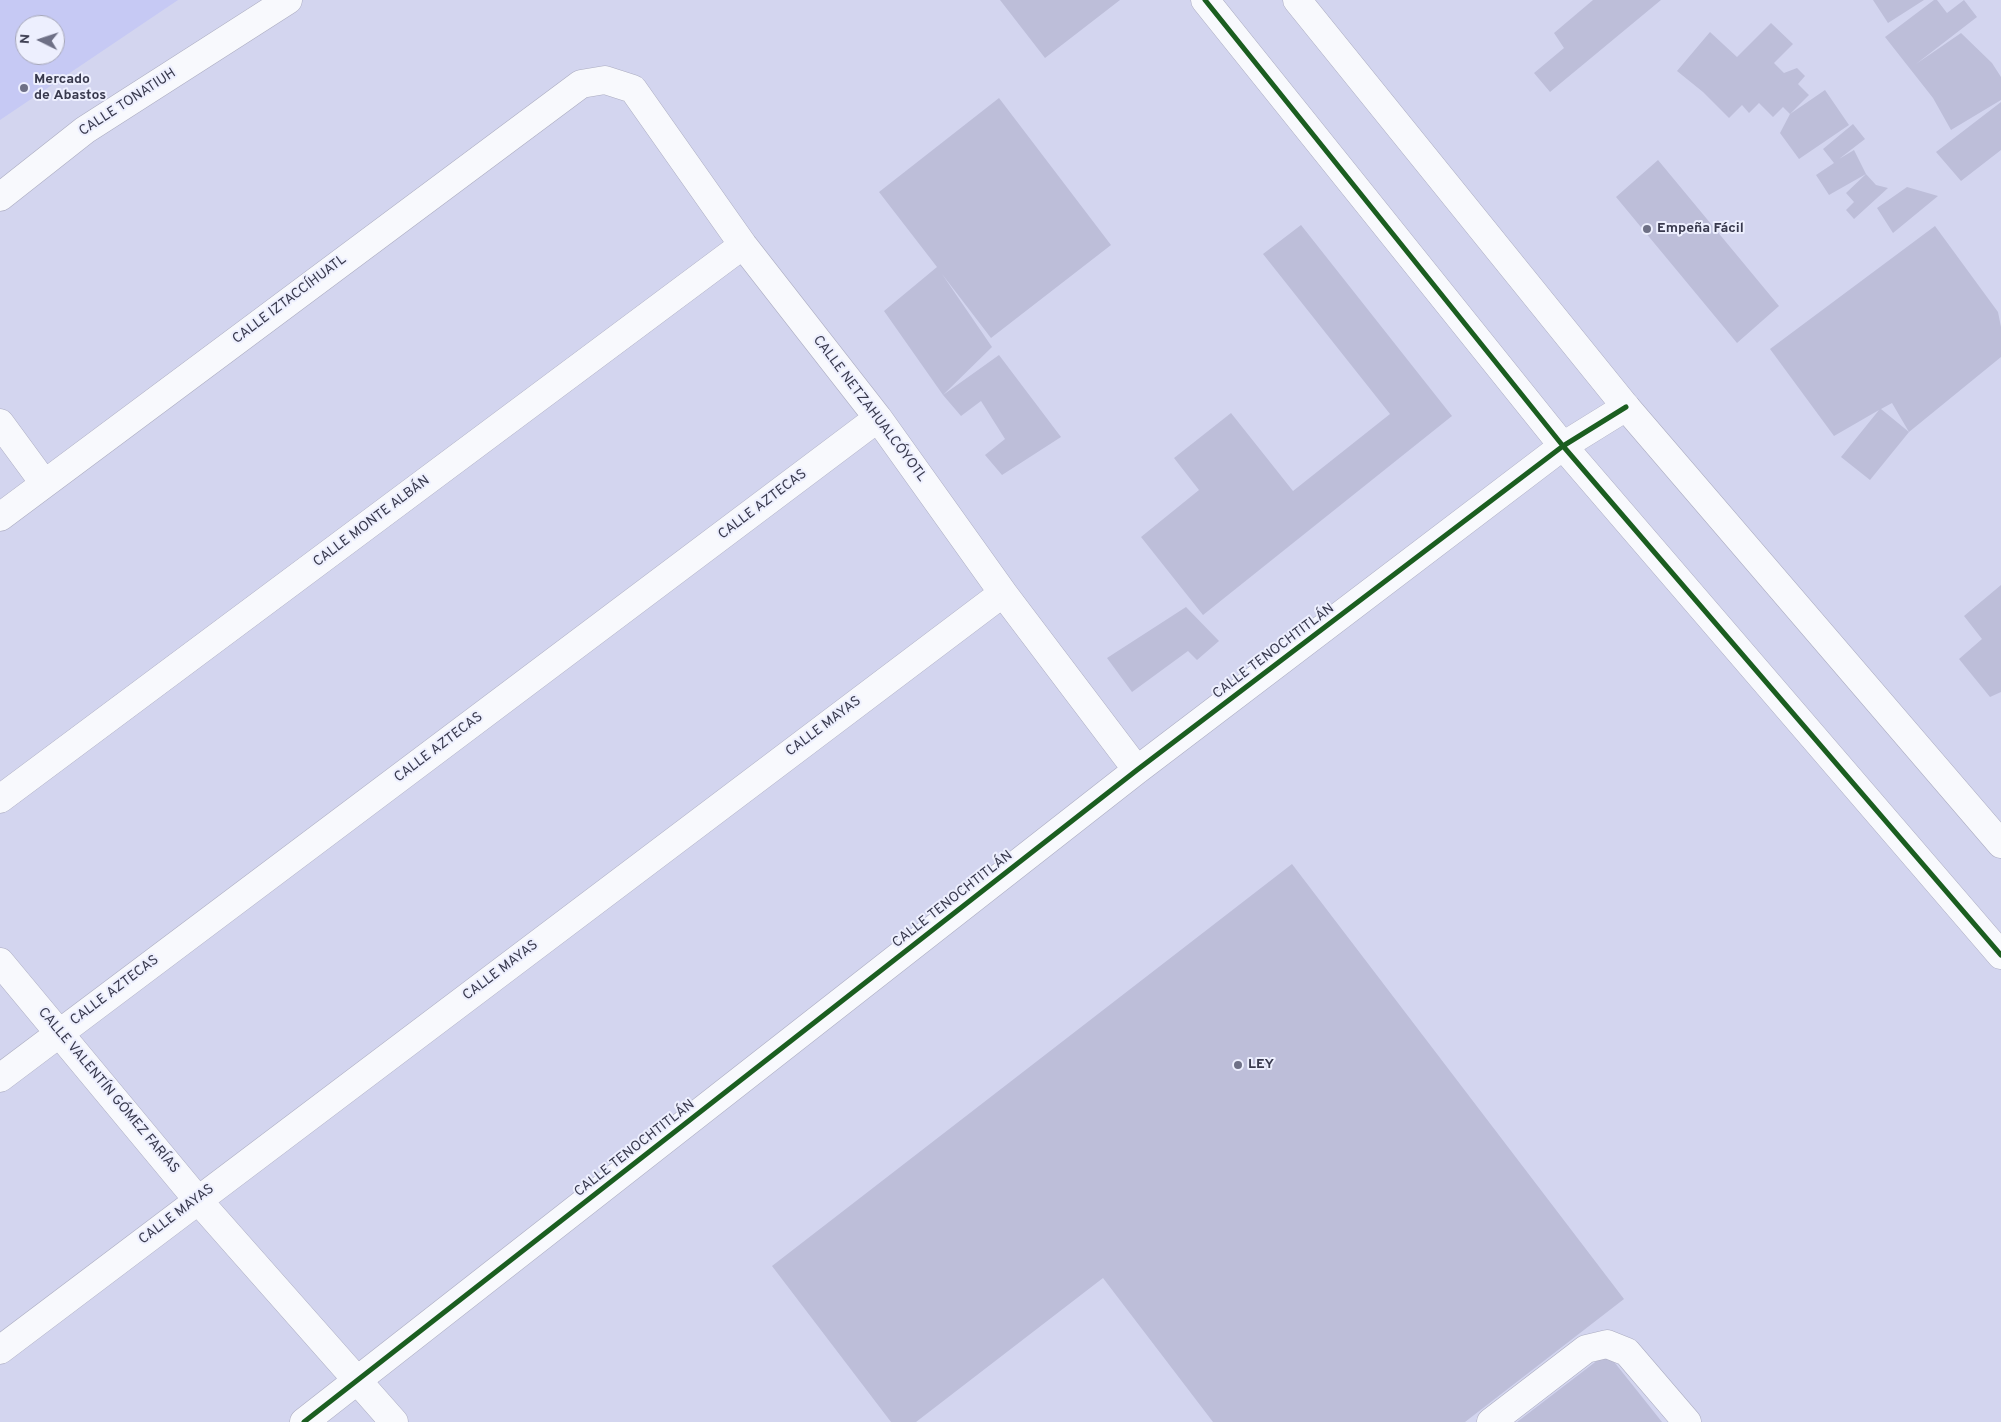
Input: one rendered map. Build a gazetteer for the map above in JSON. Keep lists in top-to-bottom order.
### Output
{
  "streets": {
    "street": [
      "CALLE TONATIUH",
      "CALLE IZTACCÍHUATL",
      "CALLE NETZAHUALCÓYOTL",
      "CALLE AZTECAS",
      "CALLE MONTE ALBÁN",
      "CALLE TENOCHTITLÁN",
      "CALLE MAYAS",
      "CALLE VALENTÍN GÓMEZ FARÍAS"
    ]
  },
  "crossings": [
    ["CALLE IZTACCÍHUATL", "CALLE NETZAHUALCÓYOTL"],
    ["CALLE NETZAHUALCÓYOTL", "CALLE AZTECAS"],
    ["CALLE NETZAHUALCÓYOTL", "CALLE MONTE ALBÁN"],
    ["CALLE NETZAHUALCÓYOTL", "CALLE TENOCHTITLÁN"],
    ["CALLE NETZAHUALCÓYOTL", "CALLE MAYAS"],
    ["CALLE AZTECAS", "CALLE VALENTÍN GÓMEZ FARÍAS"],
    ["CALLE TENOCHTITLÁN", "CALLE VALENTÍN GÓMEZ FARÍAS"],
    ["CALLE MAYAS", "CALLE VALENTÍN GÓMEZ FARÍAS"]
  ],
  "places": ["Mercado de Abastos", "Empeña Fácil", "LEY"],
  "north": "left"
}
